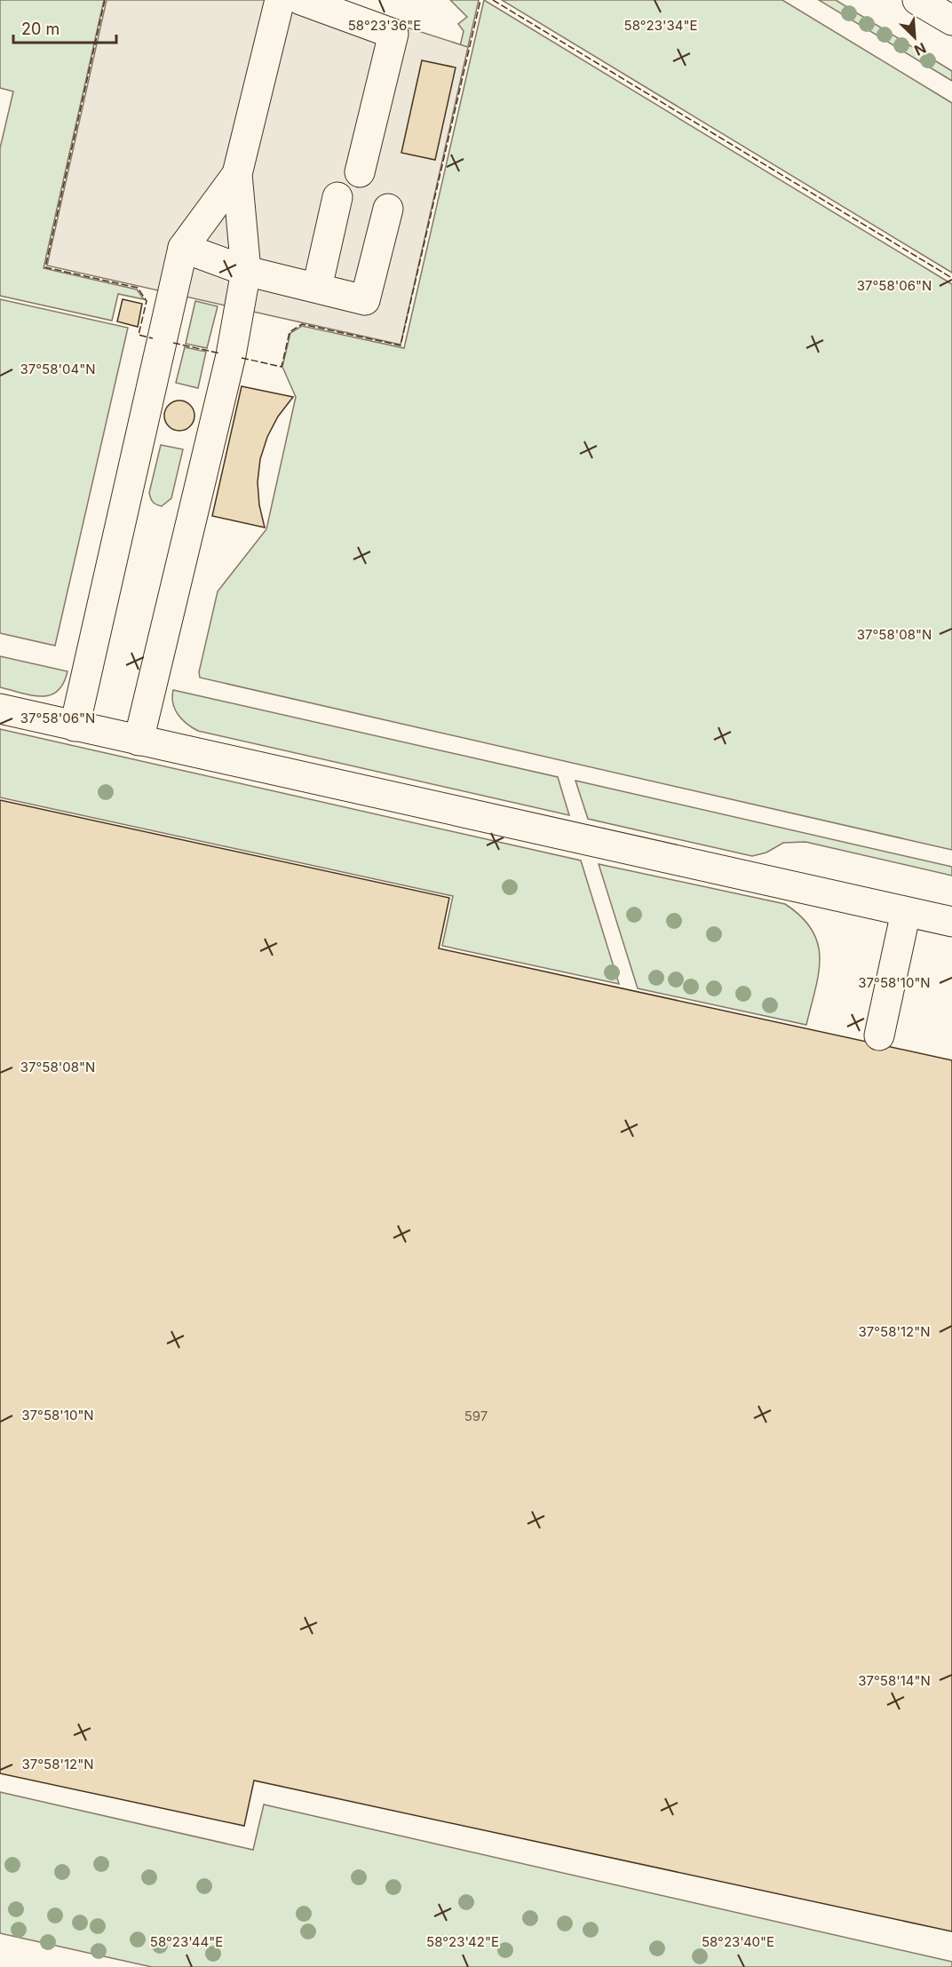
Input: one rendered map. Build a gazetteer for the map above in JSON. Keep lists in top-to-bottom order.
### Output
{
  "house_numbers": ["597"],
  "scale_bar": "20 m",
  "north": "bottom right",
  "coordinates": [
    "58°23'36\"E",
    "58°23'34\"E",
    "37°58'06\"N",
    "37°58'04\"N",
    "37°58'08\"N",
    "37°58'10\"N",
    "37°58'12\"N",
    "37°58'14\"N",
    "58°23'44\"E",
    "58°23'42\"E",
    "58°23'40\"E"
  ]
}
